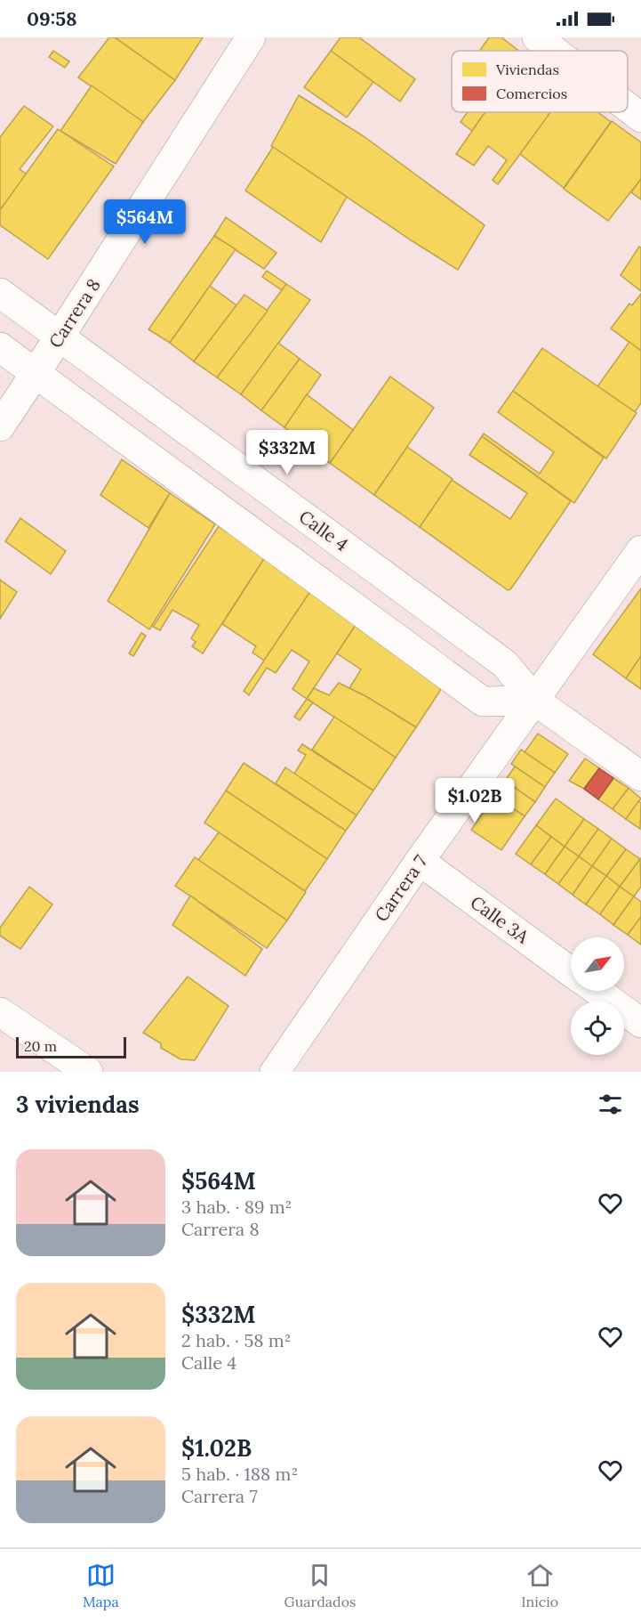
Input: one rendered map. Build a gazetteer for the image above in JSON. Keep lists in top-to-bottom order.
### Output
{
  "streets": {
    "street": [
      "Carrera 8",
      "Calle 4",
      "Carrera 7",
      "Calle 3A"
    ]
  },
  "crossings": [
    ["Carrera 8", "Calle 4"],
    ["Calle 4", "Carrera 7"],
    ["Carrera 7", "Calle 3A"]
  ],
  "legend": ["Viviendas", "Comercios"],
  "scale_bar": "20 m",
  "north": "top right",
  "page": {
    "status": "09:58",
    "price": ["$564M", "$332M", "$1.02B"],
    "scale": "20 m",
    "heading": "3 viviendas",
    "list": [
      {
        "name": "$564M",
        "note": "3 hab. · 89 m² · Carrera 8"
      },
      {
        "name": "$332M",
        "note": "2 hab. · 58 m² · Calle 4"
      },
      {
        "name": "$1.02B",
        "note": "5 hab. · 188 m² · Carrera 7"
      }
    ],
    "tabs": ["Mapa", "Guardados", "Inicio"]
  }
}
